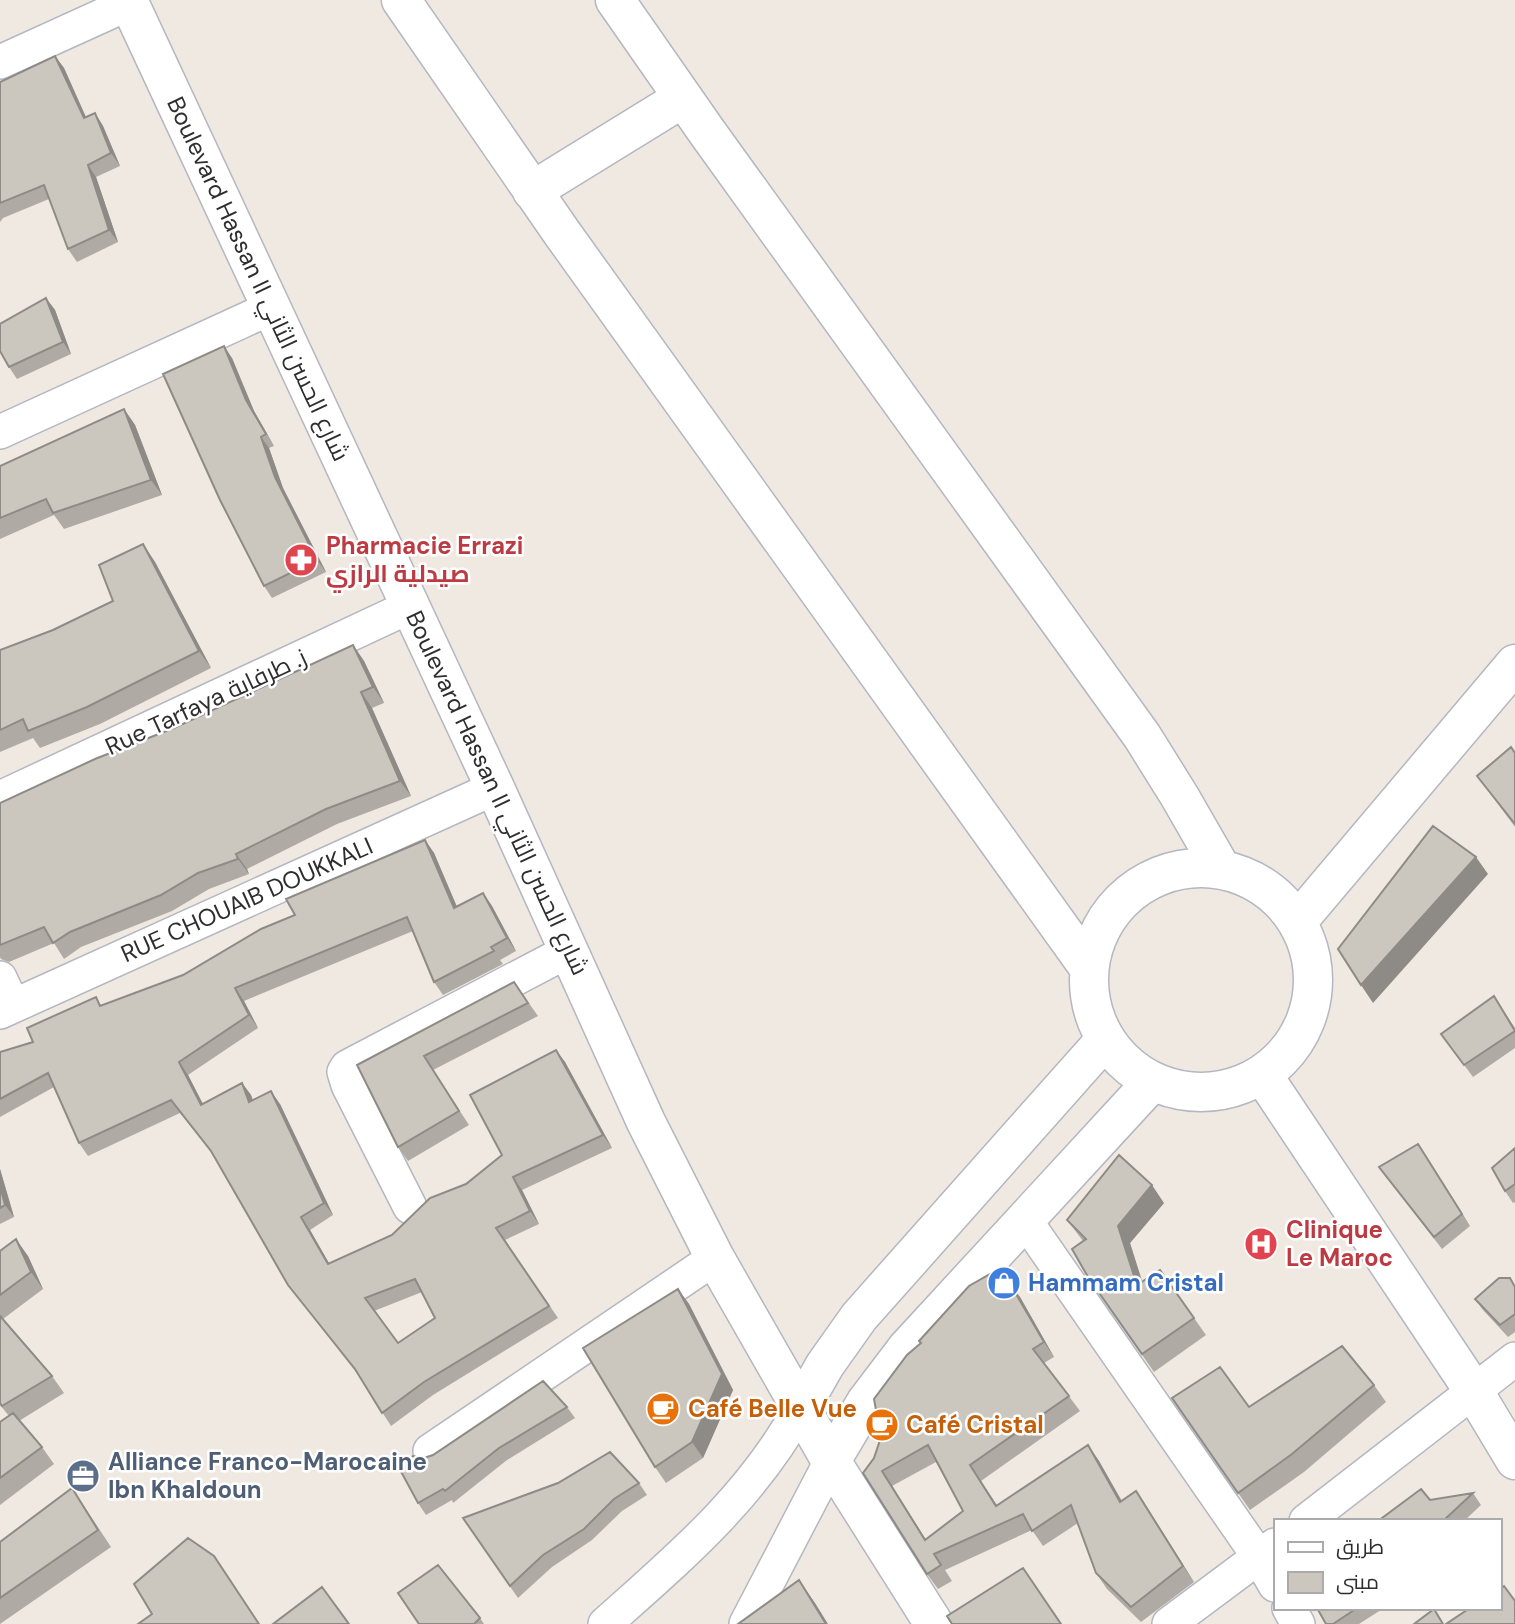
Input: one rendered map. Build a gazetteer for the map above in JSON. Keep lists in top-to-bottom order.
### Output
{
  "streets": {
    "main road": ["Boulevard Hassan II شارع الحسن الثاني"],
    "street": ["Rue Tarfaya ز. طرفاية", "RUE CHOUAIB DOUKKALI"]
  },
  "crossings": [
    ["Boulevard Hassan II شارع الحسن الثاني", "Rue Tarfaya ز. طرفاية"],
    ["Boulevard Hassan II شارع الحسن الثاني", "RUE CHOUAIB DOUKKALI"]
  ],
  "places": {
    "pharmacy": ["Pharmacie Errazi صيدلية الرازي"],
    "hospital": ["Clinique Le Maroc"],
    "shop": ["Hammam Cristal"],
    "cafe": ["Café Belle Vue", "Café Cristal"],
    "office": ["Alliance Franco-Marocaine Ibn Khaldoun"]
  },
  "legend": ["طريق", "مبنى"]
}
